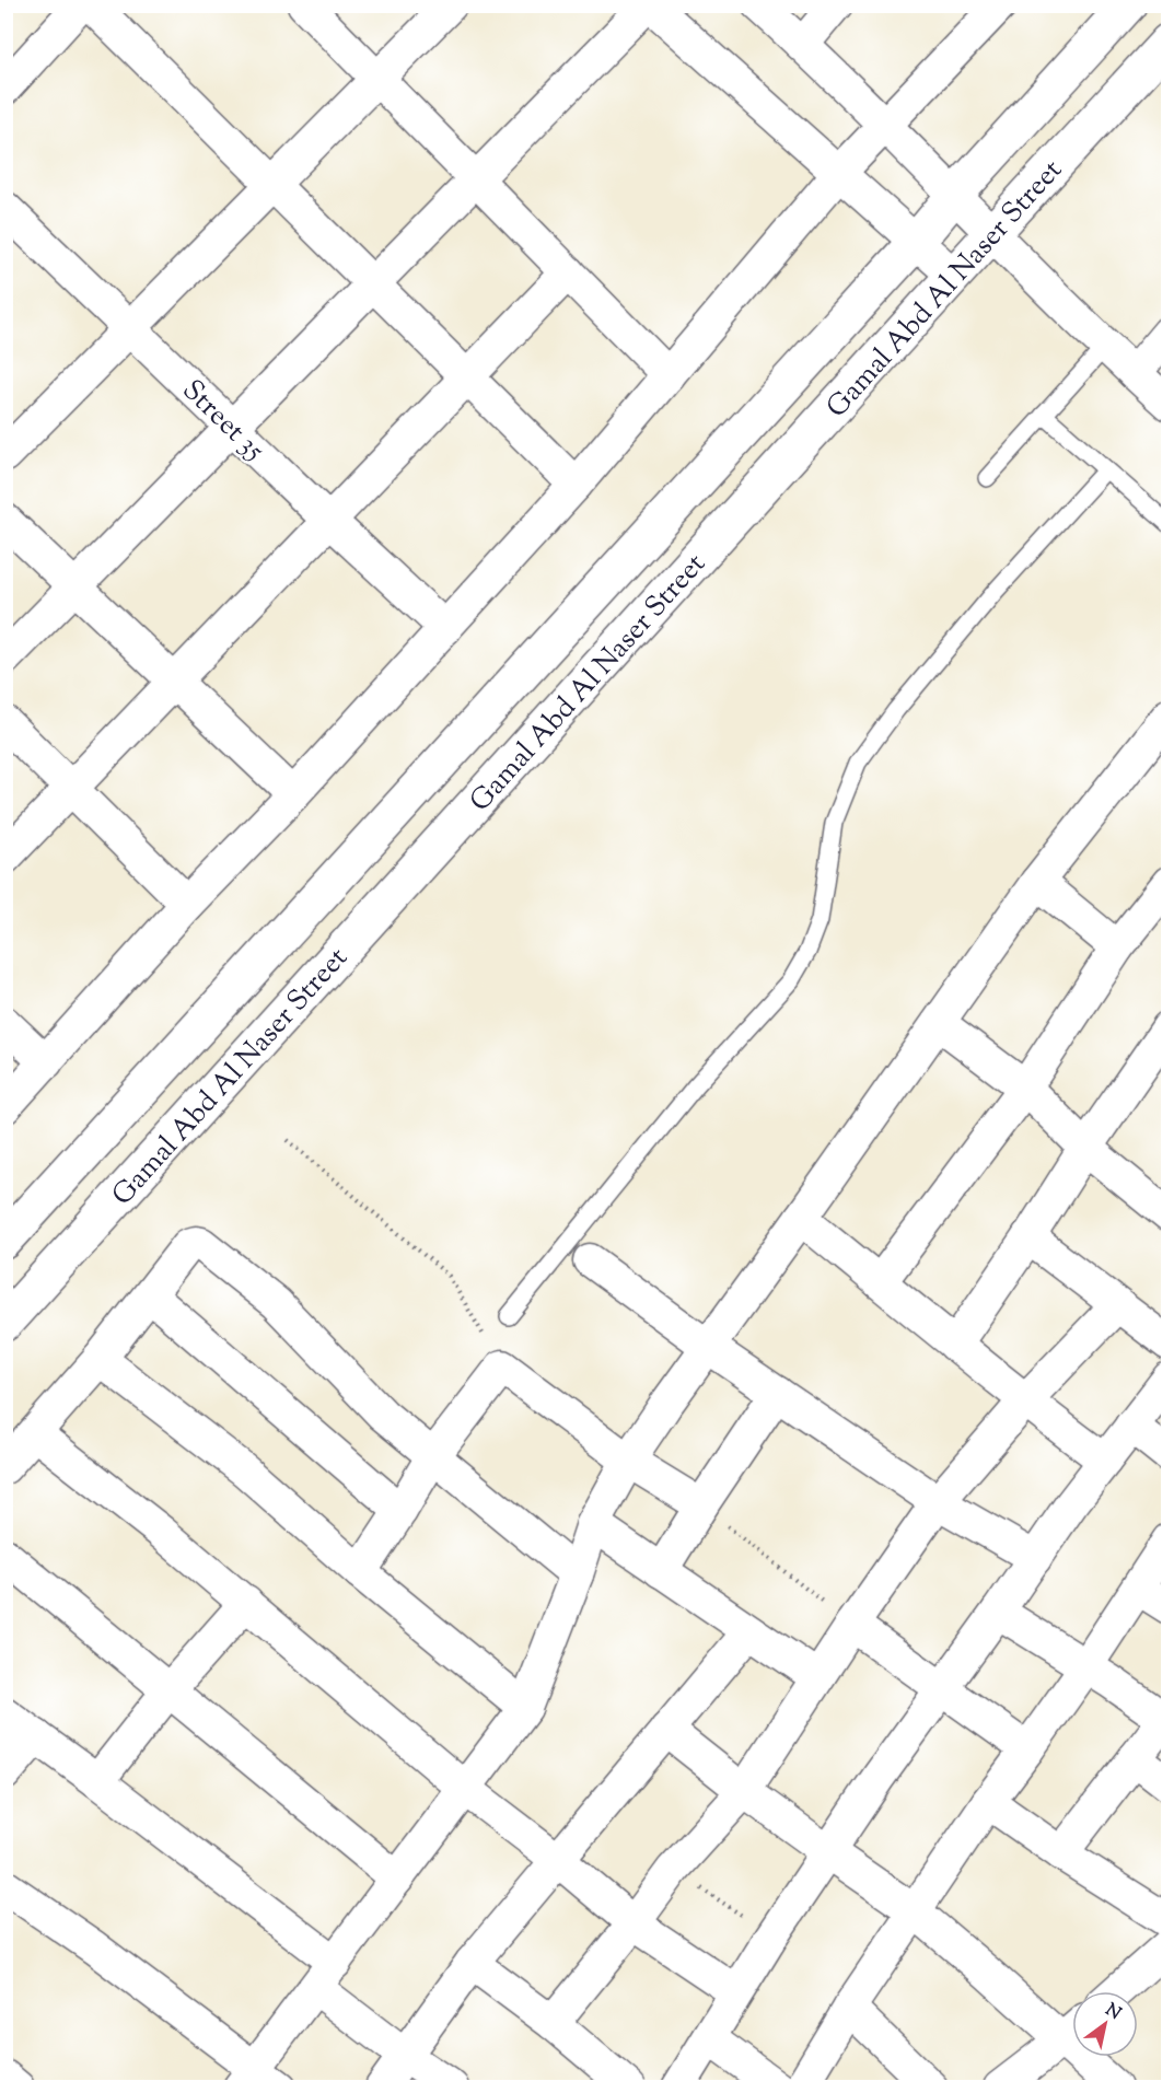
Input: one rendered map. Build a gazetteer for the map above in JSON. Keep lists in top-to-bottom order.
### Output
{
  "streets": {
    "main road": ["Gamal Abd Al Naser Street"],
    "street": ["Street 35"]
  },
  "north": "top right"
}
